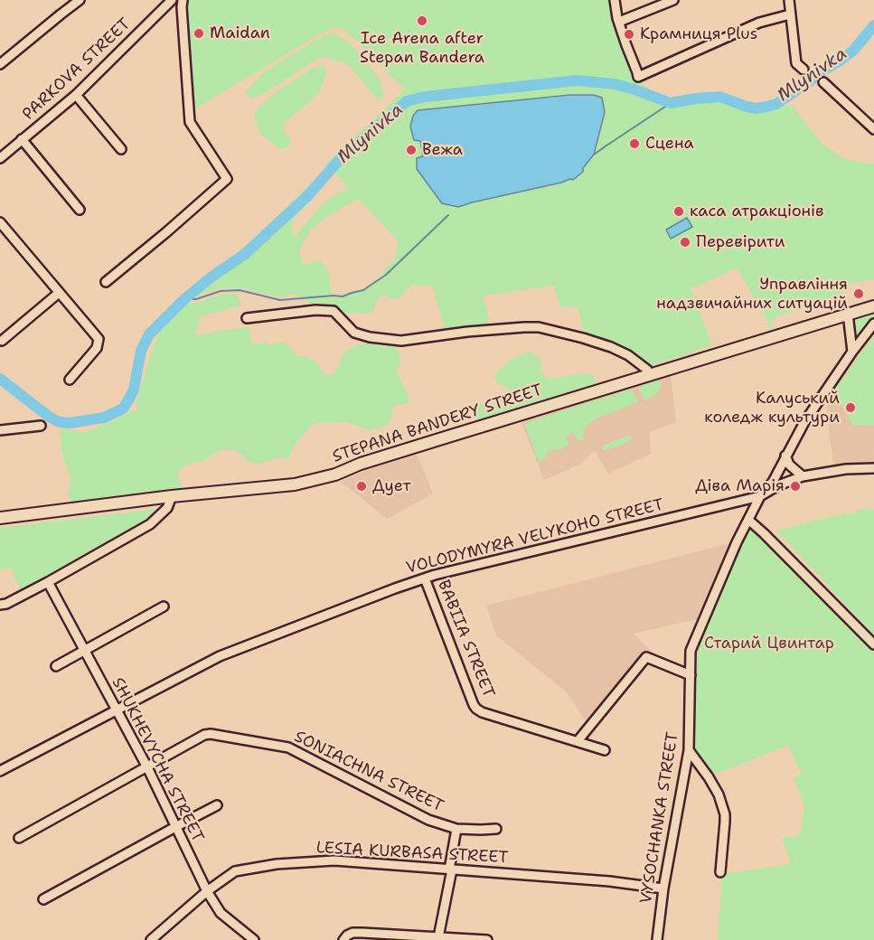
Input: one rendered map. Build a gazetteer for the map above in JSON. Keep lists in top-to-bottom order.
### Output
{
  "streets": {
    "main road": ["STEPANA BANDERY STREET"],
    "street": [
      "PARKOVA STREET",
      "VOLODYMYRA VELYKOHO STREET",
      "BABIIA STREET",
      "SHUKHEVYCHA STREET",
      "SONIACHNA STREET",
      "VYSOCHANKA STREET",
      "LESIA KURBASA STREET"
    ]
  },
  "crossings": [
    ["VOLODYMYRA VELYKOHO STREET", "BABIIA STREET"],
    ["VOLODYMYRA VELYKOHO STREET", "SHUKHEVYCHA STREET"],
    ["VOLODYMYRA VELYKOHO STREET", "VYSOCHANKA STREET"],
    ["SHUKHEVYCHA STREET", "SONIACHNA STREET"],
    ["SHUKHEVYCHA STREET", "LESIA KURBASA STREET"],
    ["VYSOCHANKA STREET", "LESIA KURBASA STREET"]
  ],
  "water": ["Mlynivka"],
  "parks": ["Старий Цвинтар"],
  "places": [
    "Ice Arena after Stepan Bandera",
    "Maidan",
    "Крамниця Plus",
    "Сцена",
    "Вежа",
    "каса атракціонів",
    "Перевірити",
    "Управління надзвичайних ситуацій",
    "Калуський коледж культури",
    "Дует",
    "Діва Марія"
  ]
}
